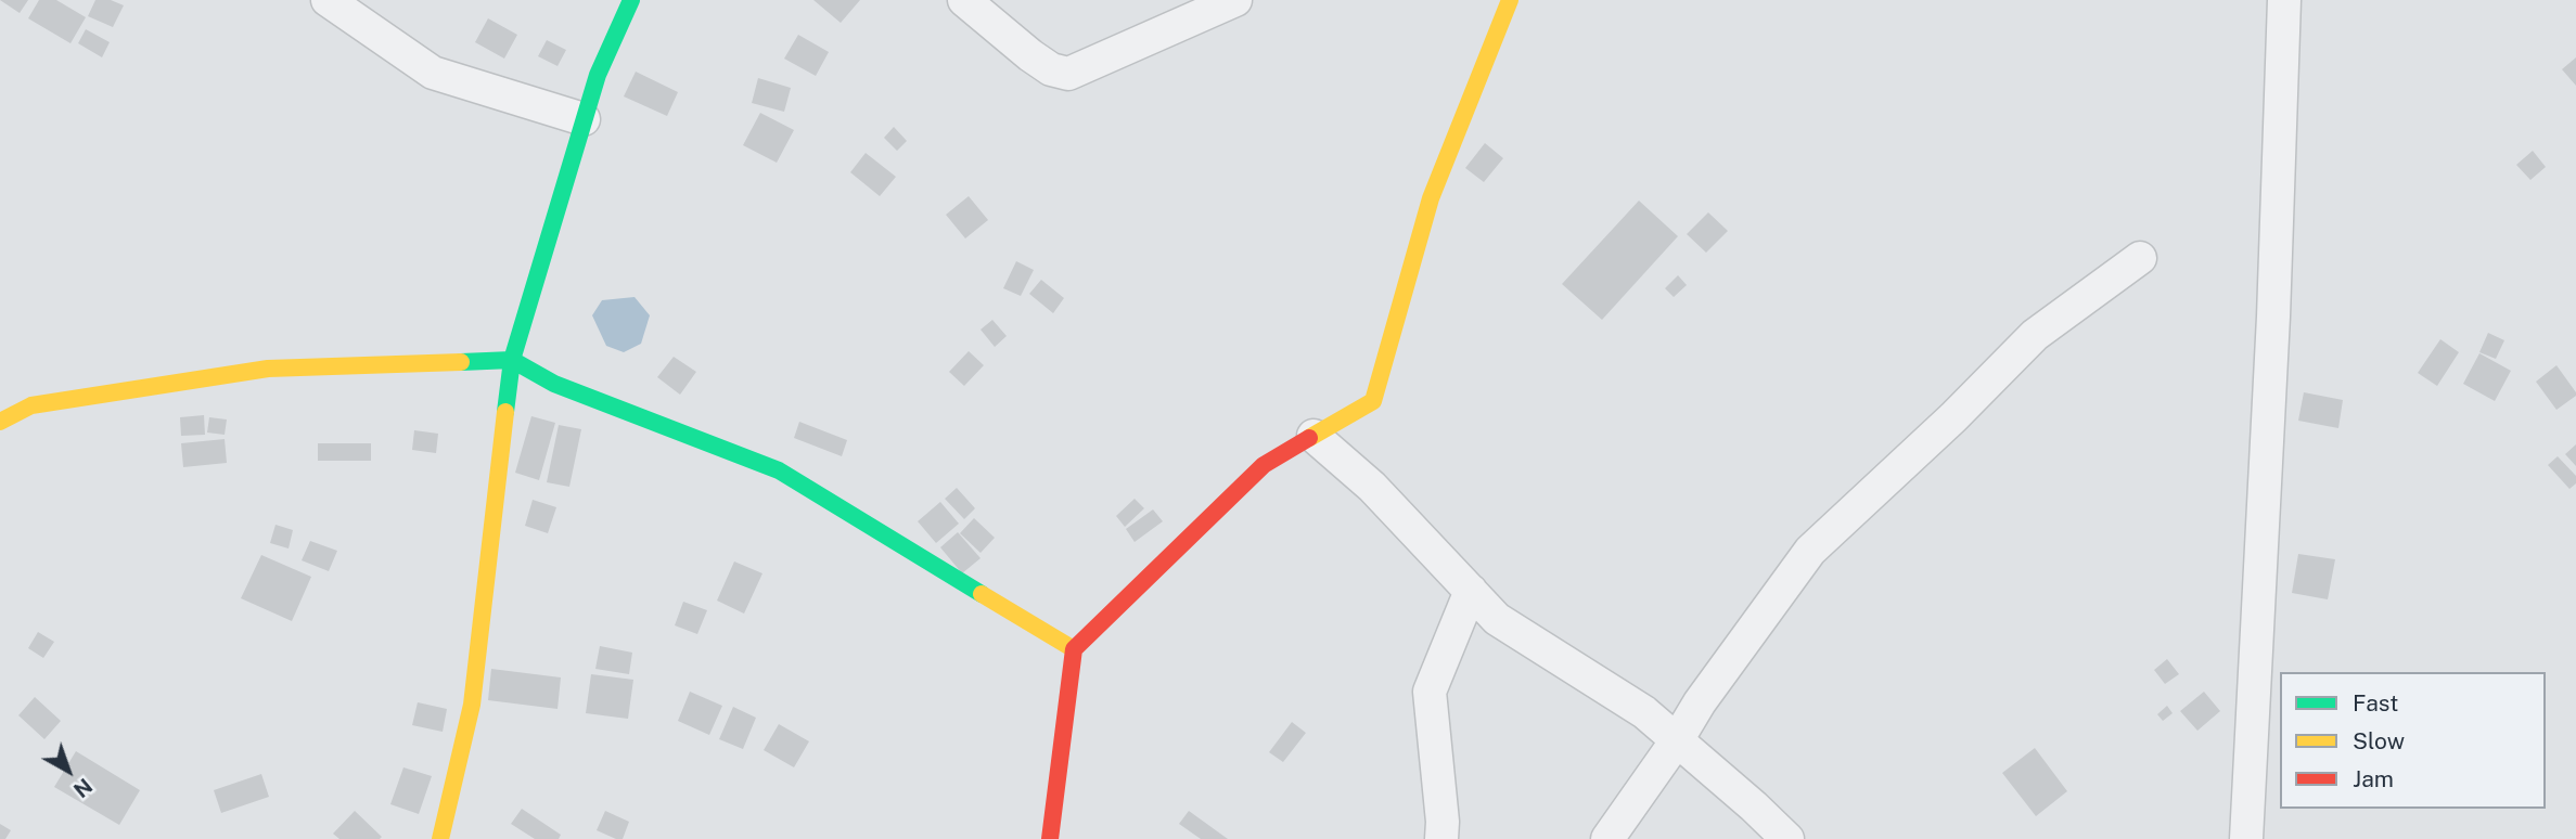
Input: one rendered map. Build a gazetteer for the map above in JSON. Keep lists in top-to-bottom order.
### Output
{
  "legend": ["Fast", "Slow", "Jam"],
  "north": "bottom right"
}
